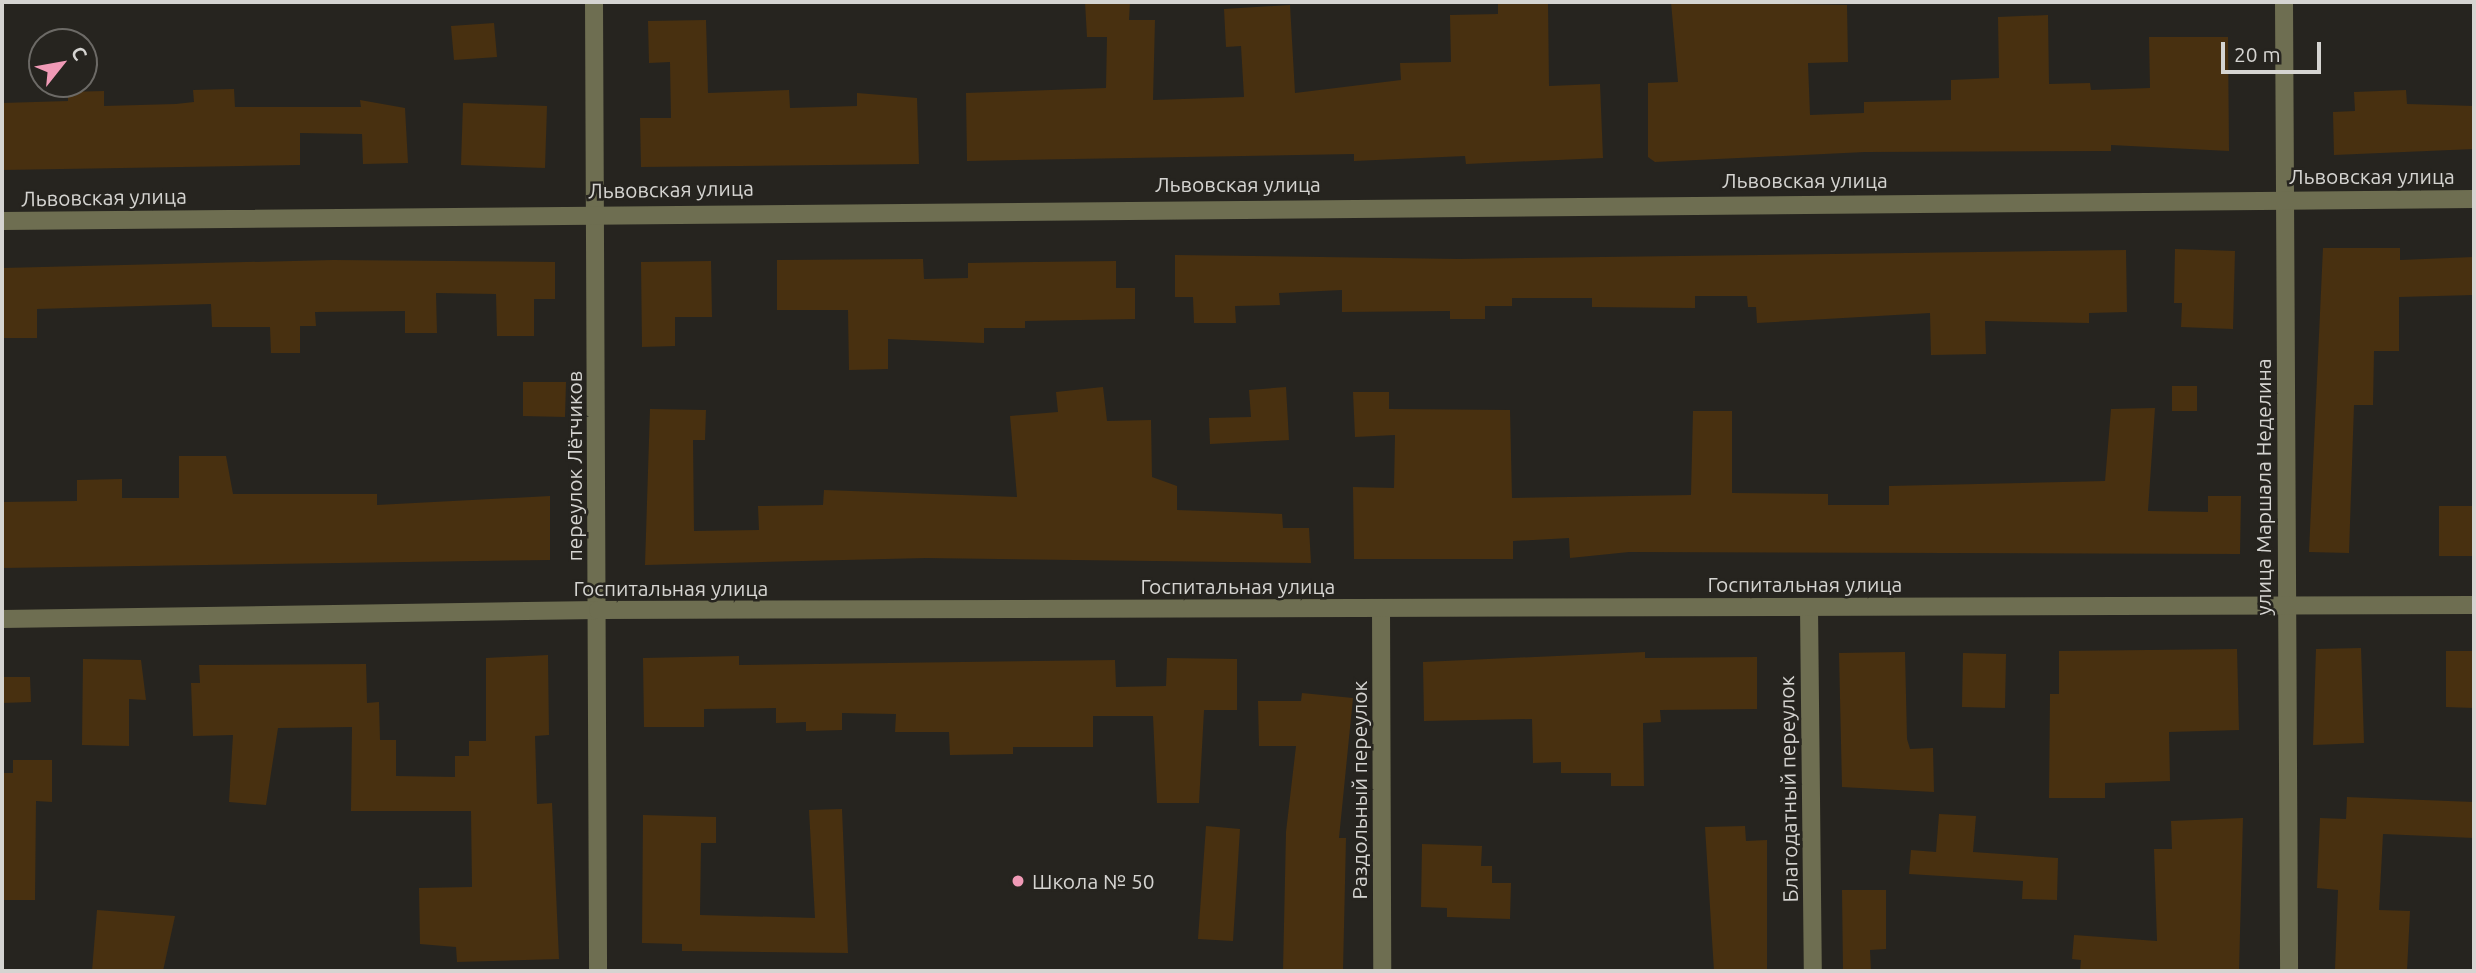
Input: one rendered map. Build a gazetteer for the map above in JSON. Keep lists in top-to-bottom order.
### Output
{
  "streets": {
    "street": [
      "Львовская улица",
      "переулок Лётчиков",
      "улица Маршала Неделина",
      "Госпитальная улица",
      "Благодатный переулок",
      "Раздольный переулок"
    ]
  },
  "crossings": [
    ["Львовская улица", "переулок Лётчиков"],
    ["Львовская улица", "улица Маршала Неделина"],
    ["переулок Лётчиков", "Госпитальная улица"],
    ["улица Маршала Неделина", "Госпитальная улица"],
    ["Госпитальная улица", "Благодатный переулок"],
    ["Госпитальная улица", "Раздольный переулок"]
  ],
  "places": ["Школа № 50"],
  "scale_bar": "20 m",
  "north": "top right"
}
